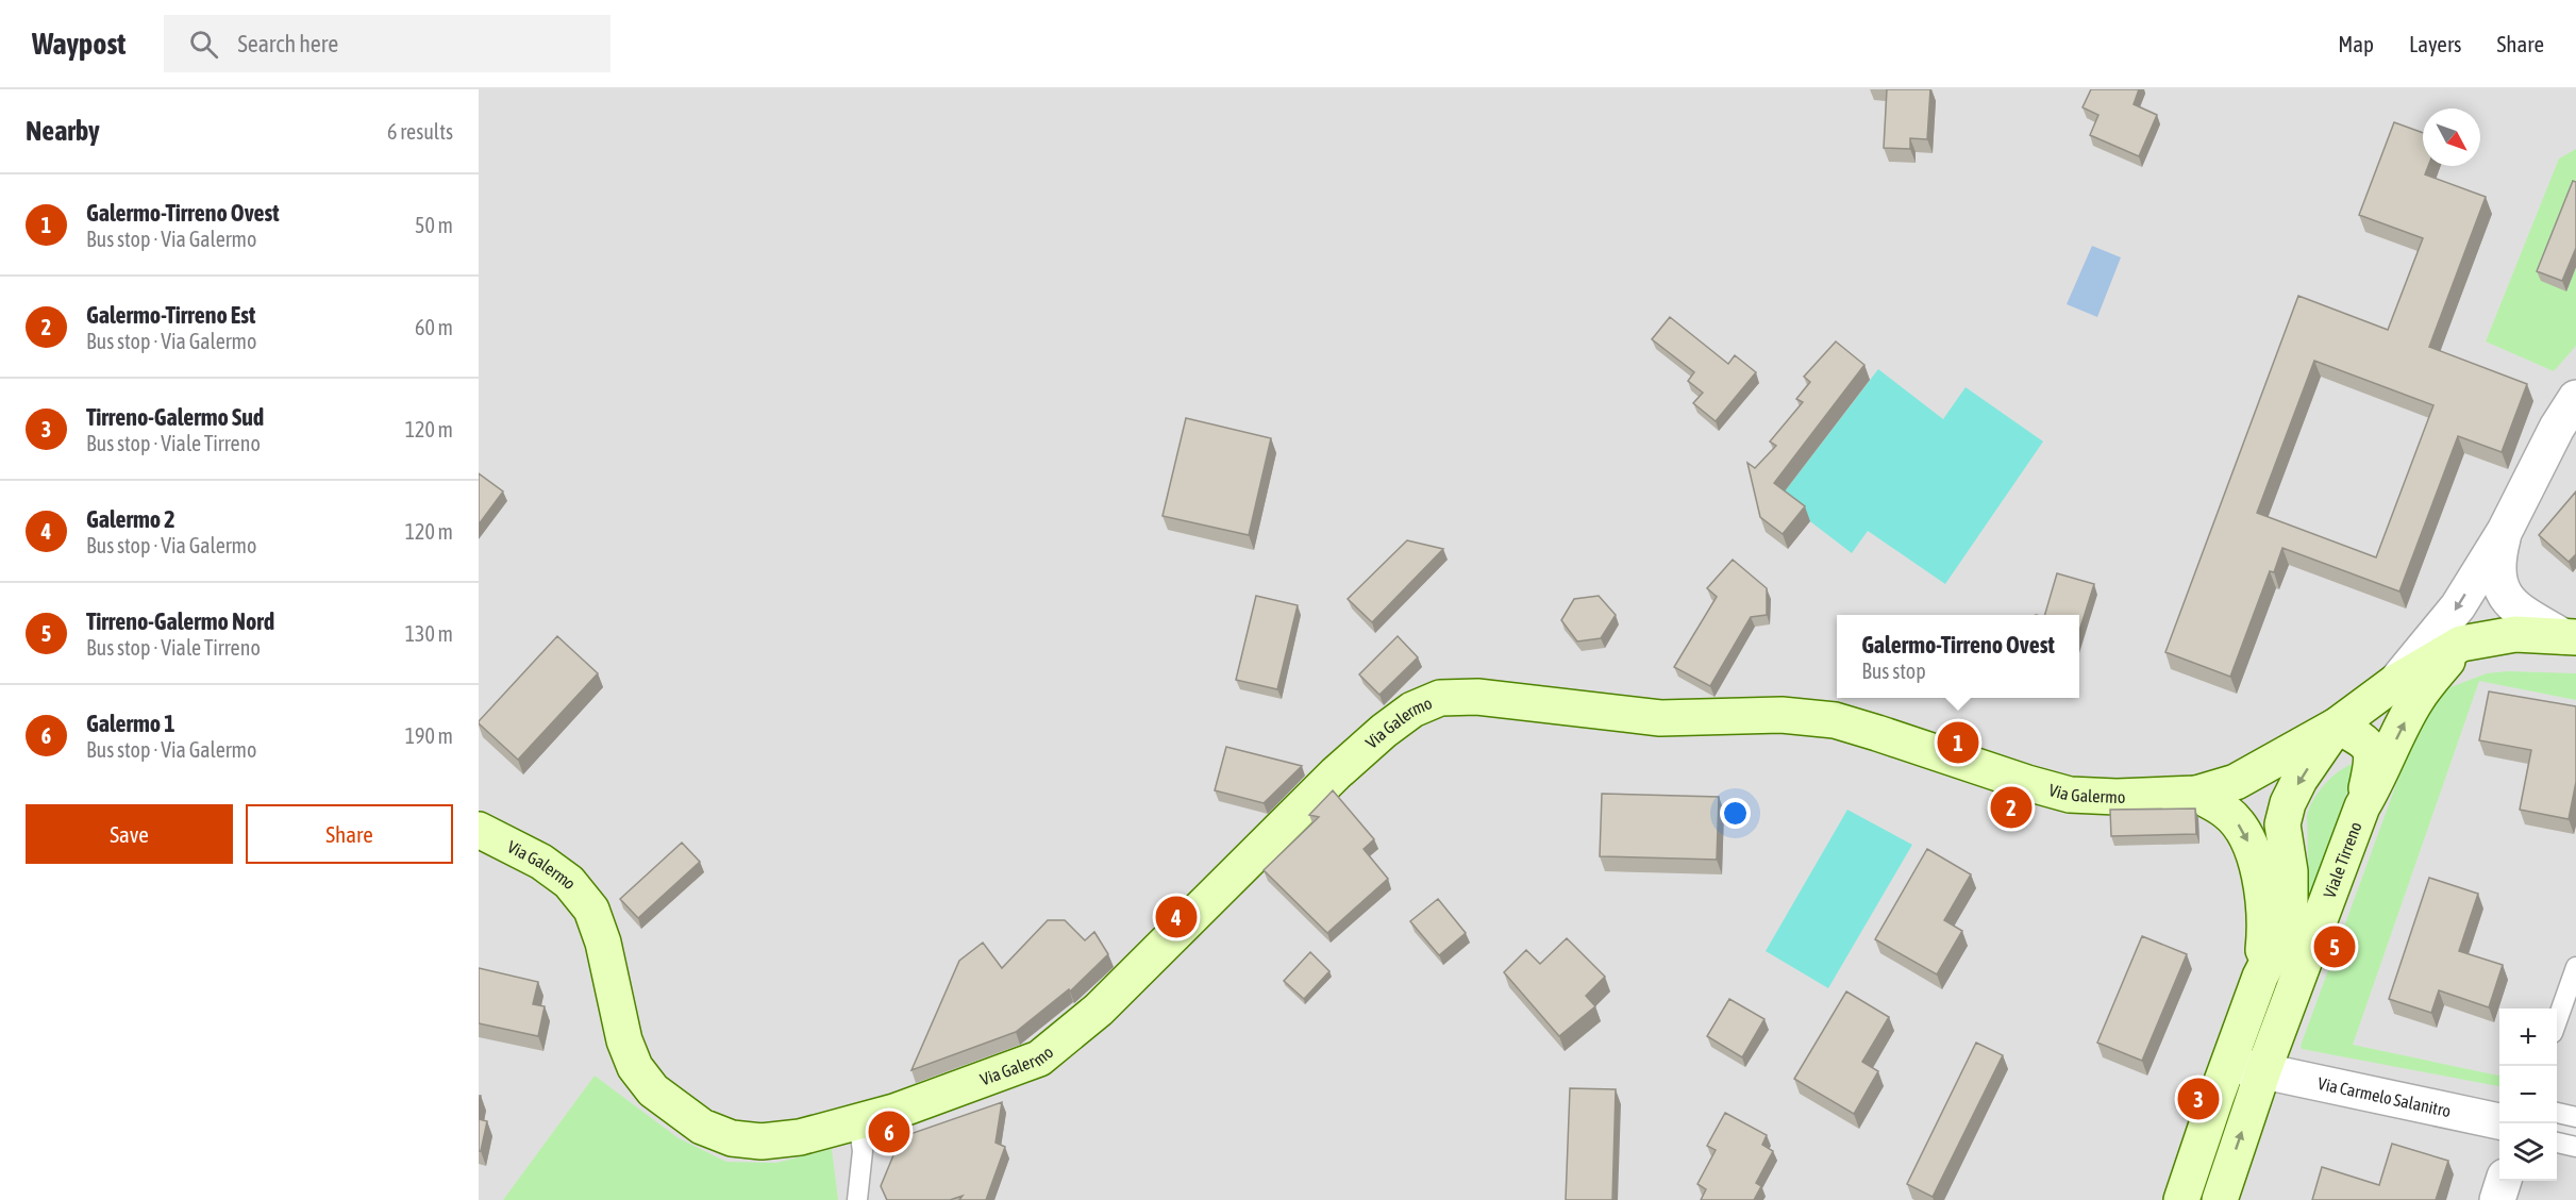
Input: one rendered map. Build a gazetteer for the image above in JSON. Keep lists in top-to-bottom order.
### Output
{
  "streets": {
    "main road": ["Via Galermo", "Viale Tirreno"],
    "street": ["Via Carmelo Salanitro"]
  },
  "crossings": [
    ["Via Galermo", "Viale Tirreno"],
    ["Viale Tirreno", "Via Carmelo Salanitro"]
  ],
  "north": "bottom right",
  "page": {
    "header": "Waypost",
    "search": "Search here",
    "nav": ["Map", "Layers", "Share"],
    "heading": ["Nearby", "6 results"],
    "list": [
      {
        "mark": "1",
        "name": "Galermo-Tirreno Ovest",
        "note": "Bus stop · Via Galermo",
        "value": "50 m"
      },
      {
        "mark": "2",
        "name": "Galermo-Tirreno Est",
        "note": "Bus stop · Via Galermo",
        "value": "60 m"
      },
      {
        "mark": "3",
        "name": "Tirreno-Galermo Sud",
        "note": "Bus stop · Viale Tirreno",
        "value": "120 m"
      },
      {
        "mark": "4",
        "name": "Galermo 2",
        "note": "Bus stop · Via Galermo",
        "value": "120 m"
      },
      {
        "mark": "5",
        "name": "Tirreno-Galermo Nord",
        "note": "Bus stop · Viale Tirreno",
        "value": "130 m"
      },
      {
        "mark": "6",
        "name": "Galermo 1",
        "note": "Bus stop · Via Galermo",
        "value": "190 m"
      }
    ],
    "popup": ["Galermo-Tirreno Ovest", "Bus stop"],
    "pins": [
      "1",
      "2",
      "4",
      "5",
      "3",
      "6"
    ],
    "buttons": ["Save", "Share"],
    "map_buttons": ["+", "−"]
  }
}
